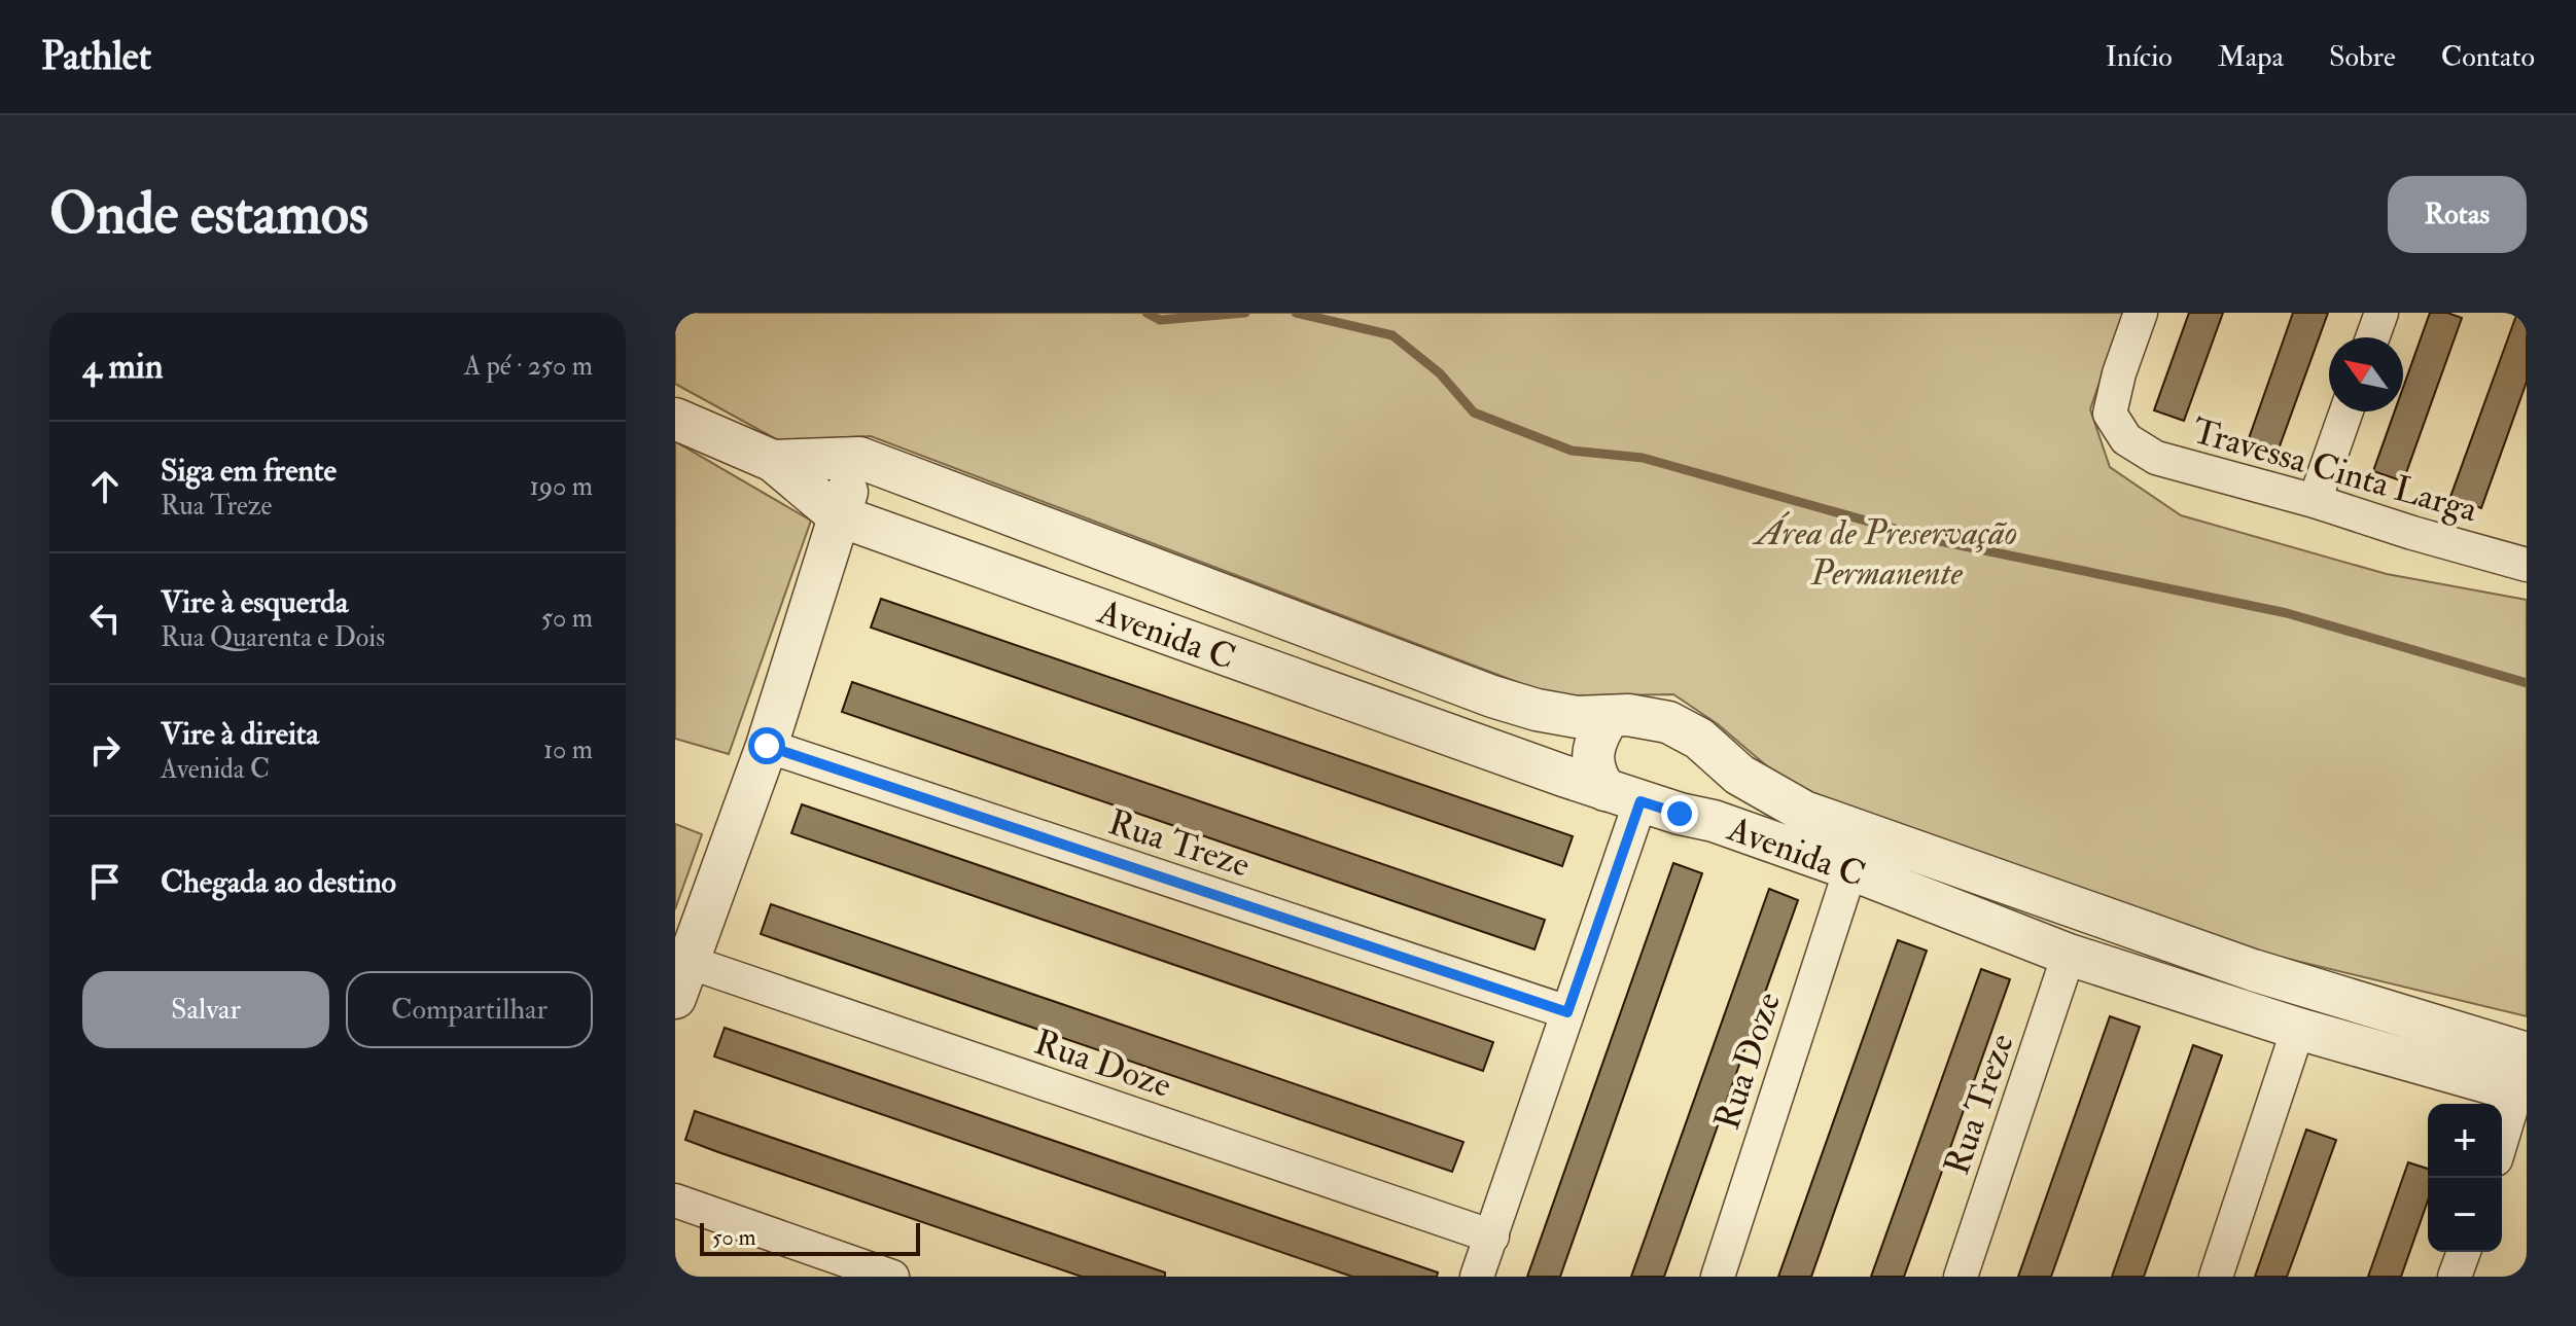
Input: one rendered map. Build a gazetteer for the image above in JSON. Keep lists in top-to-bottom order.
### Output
{
  "streets": {
    "street": [
      "Travessa Cinta Larga",
      "Avenida C",
      "Rua Treze",
      "Rua Doze"
    ]
  },
  "crossings": [
    ["Avenida C", "Rua Treze"],
    ["Avenida C", "Rua Doze"]
  ],
  "parks": ["Área de Preservação Permanente"],
  "scale_bar": "50 m",
  "north": "top left",
  "page": {
    "header": "Pathlet",
    "nav": [
      "Início",
      "Mapa",
      "Sobre",
      "Contato"
    ],
    "buttons": [
      "Rotas",
      ["Salvar", "Compartilhar"]
    ],
    "title": "Onde estamos",
    "heading": ["4 min", "A pé · 250 m"],
    "list": [
      ["Siga em frente", "Rua Treze", "190 m"],
      ["Vire à esquerda", "Rua Quarenta e Dois", "50 m"],
      ["Vire à direita", "Avenida C", "10 m"],
      "Chegada ao destino"
    ],
    "map_buttons": ["+", "−"],
    "scale": "50 m"
  }
}
